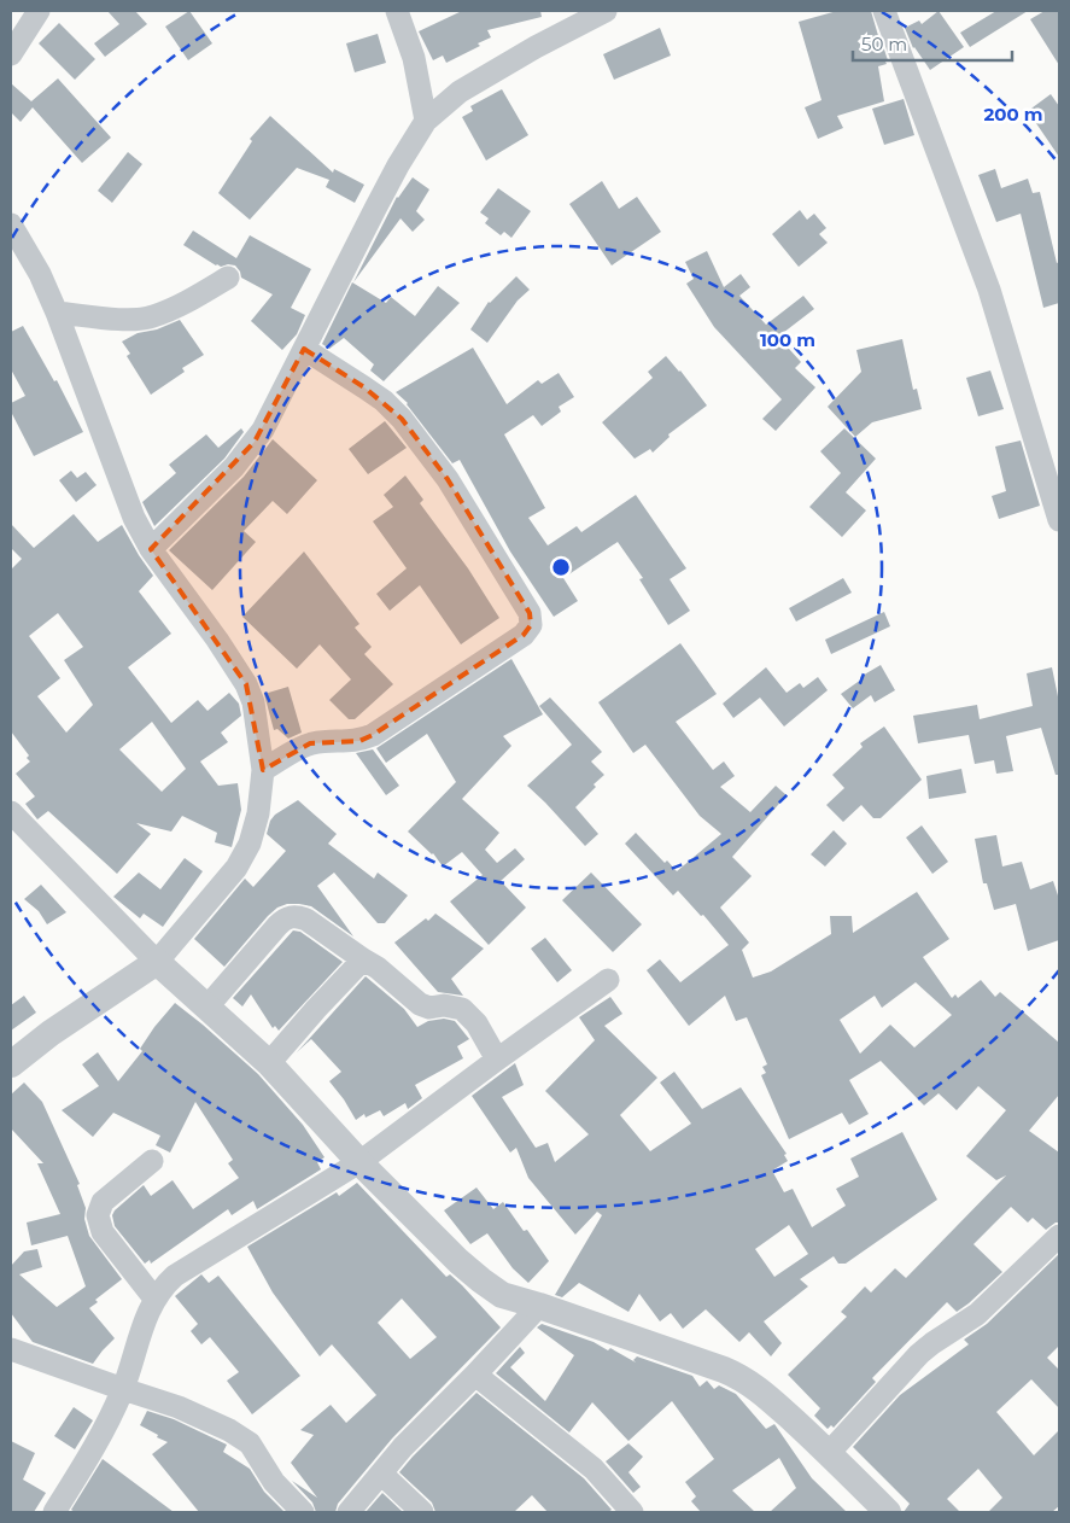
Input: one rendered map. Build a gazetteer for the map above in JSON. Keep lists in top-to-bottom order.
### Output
{
  "scale_bar": "50 m",
  "rings": ["200 m", "100 m"]
}
